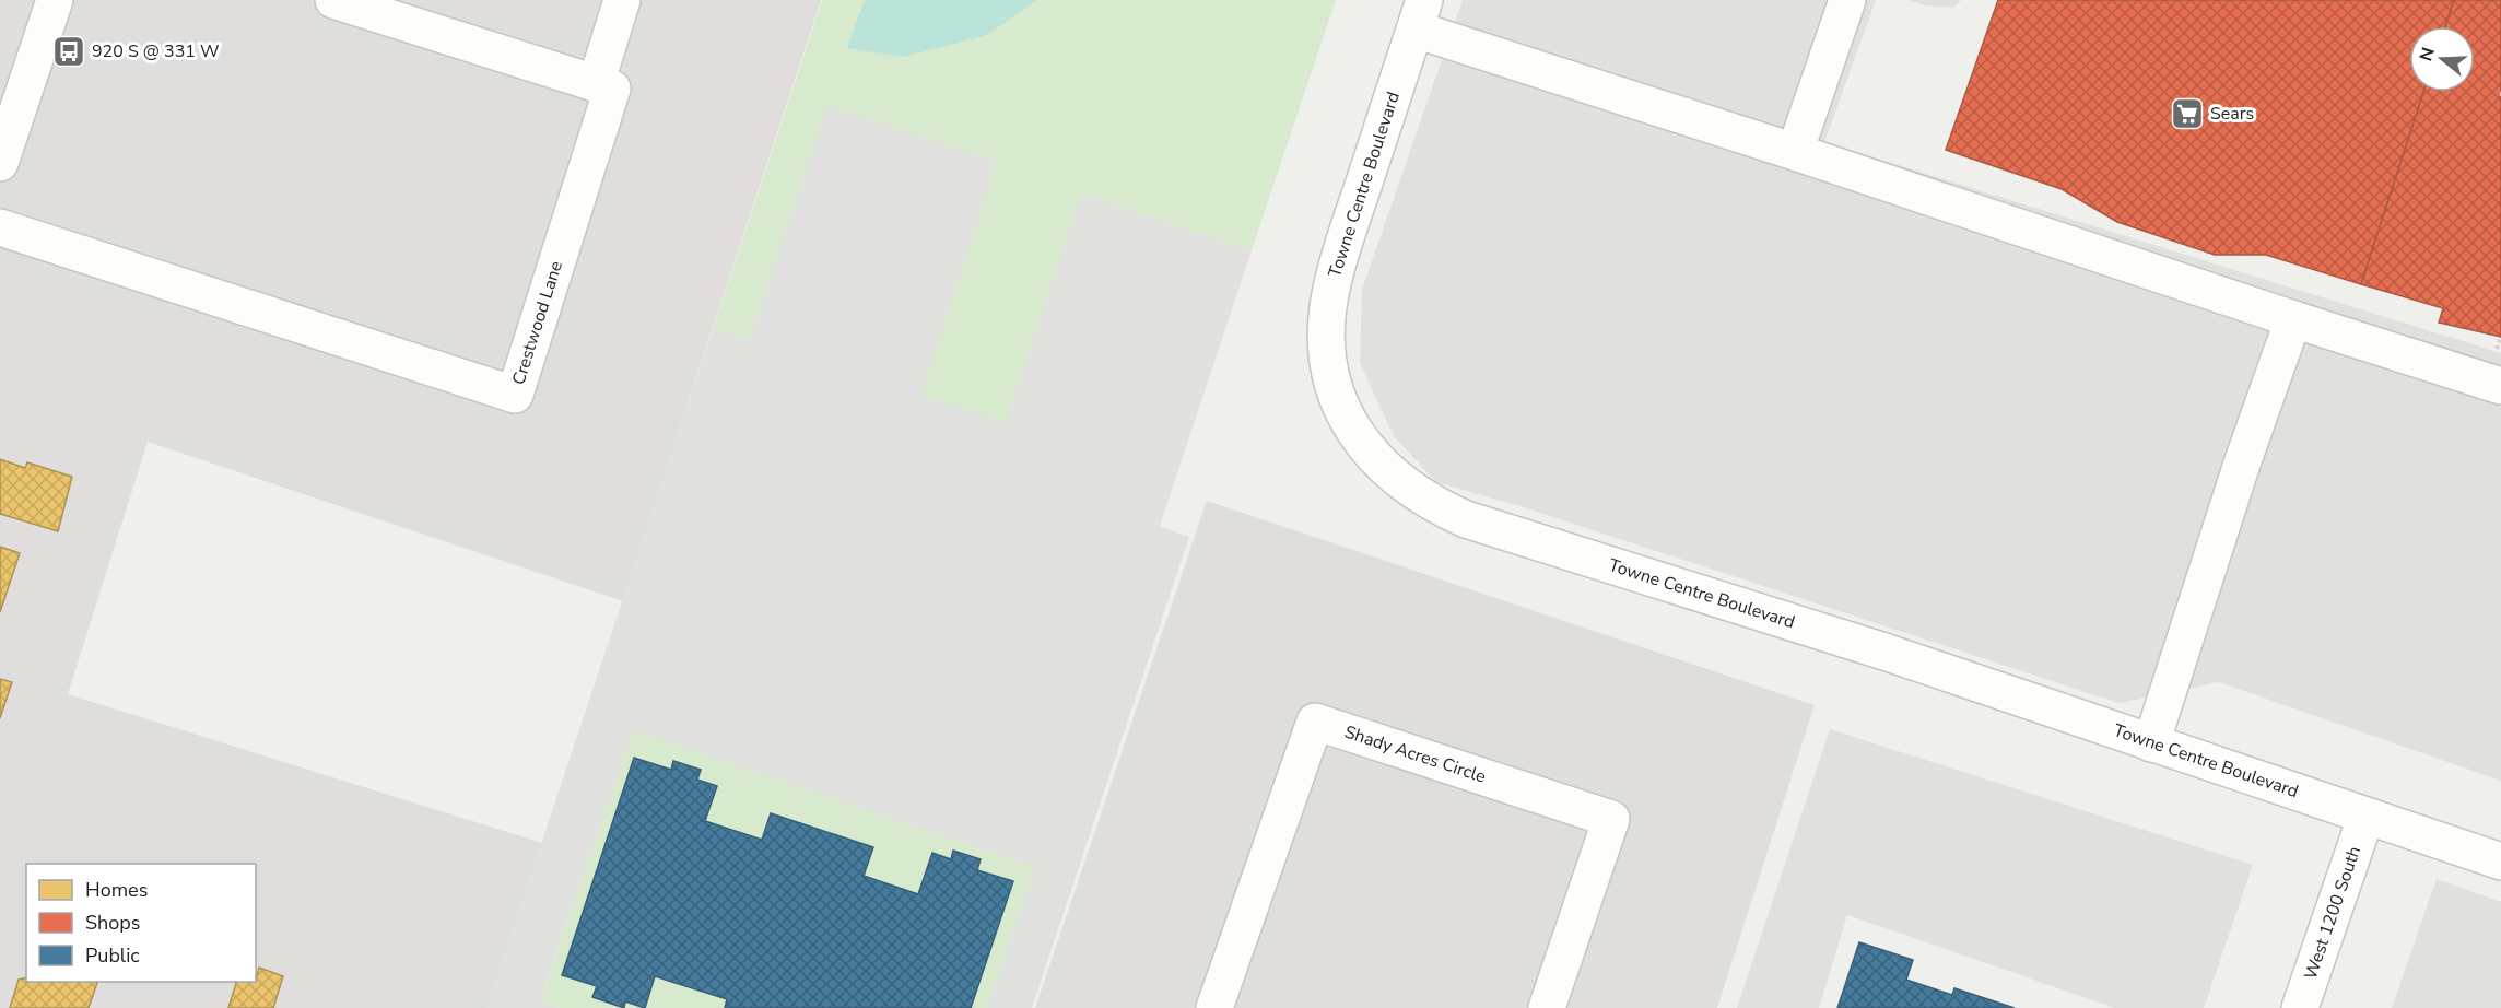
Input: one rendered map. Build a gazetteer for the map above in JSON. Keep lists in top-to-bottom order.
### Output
{
  "streets": {
    "street": [
      "Towne Centre Boulevard",
      "Crestwood Lane",
      "Shady Acres Circle",
      "West 1200 South"
    ]
  },
  "crossings": [
    ["Towne Centre Boulevard", "West 1200 South"]
  ],
  "places": {
    "bus stop": ["920 S @ 331 W"],
    "supermarket": ["Sears"]
  },
  "legend": ["Homes", "Shops", "Public"],
  "north": "left"
}
